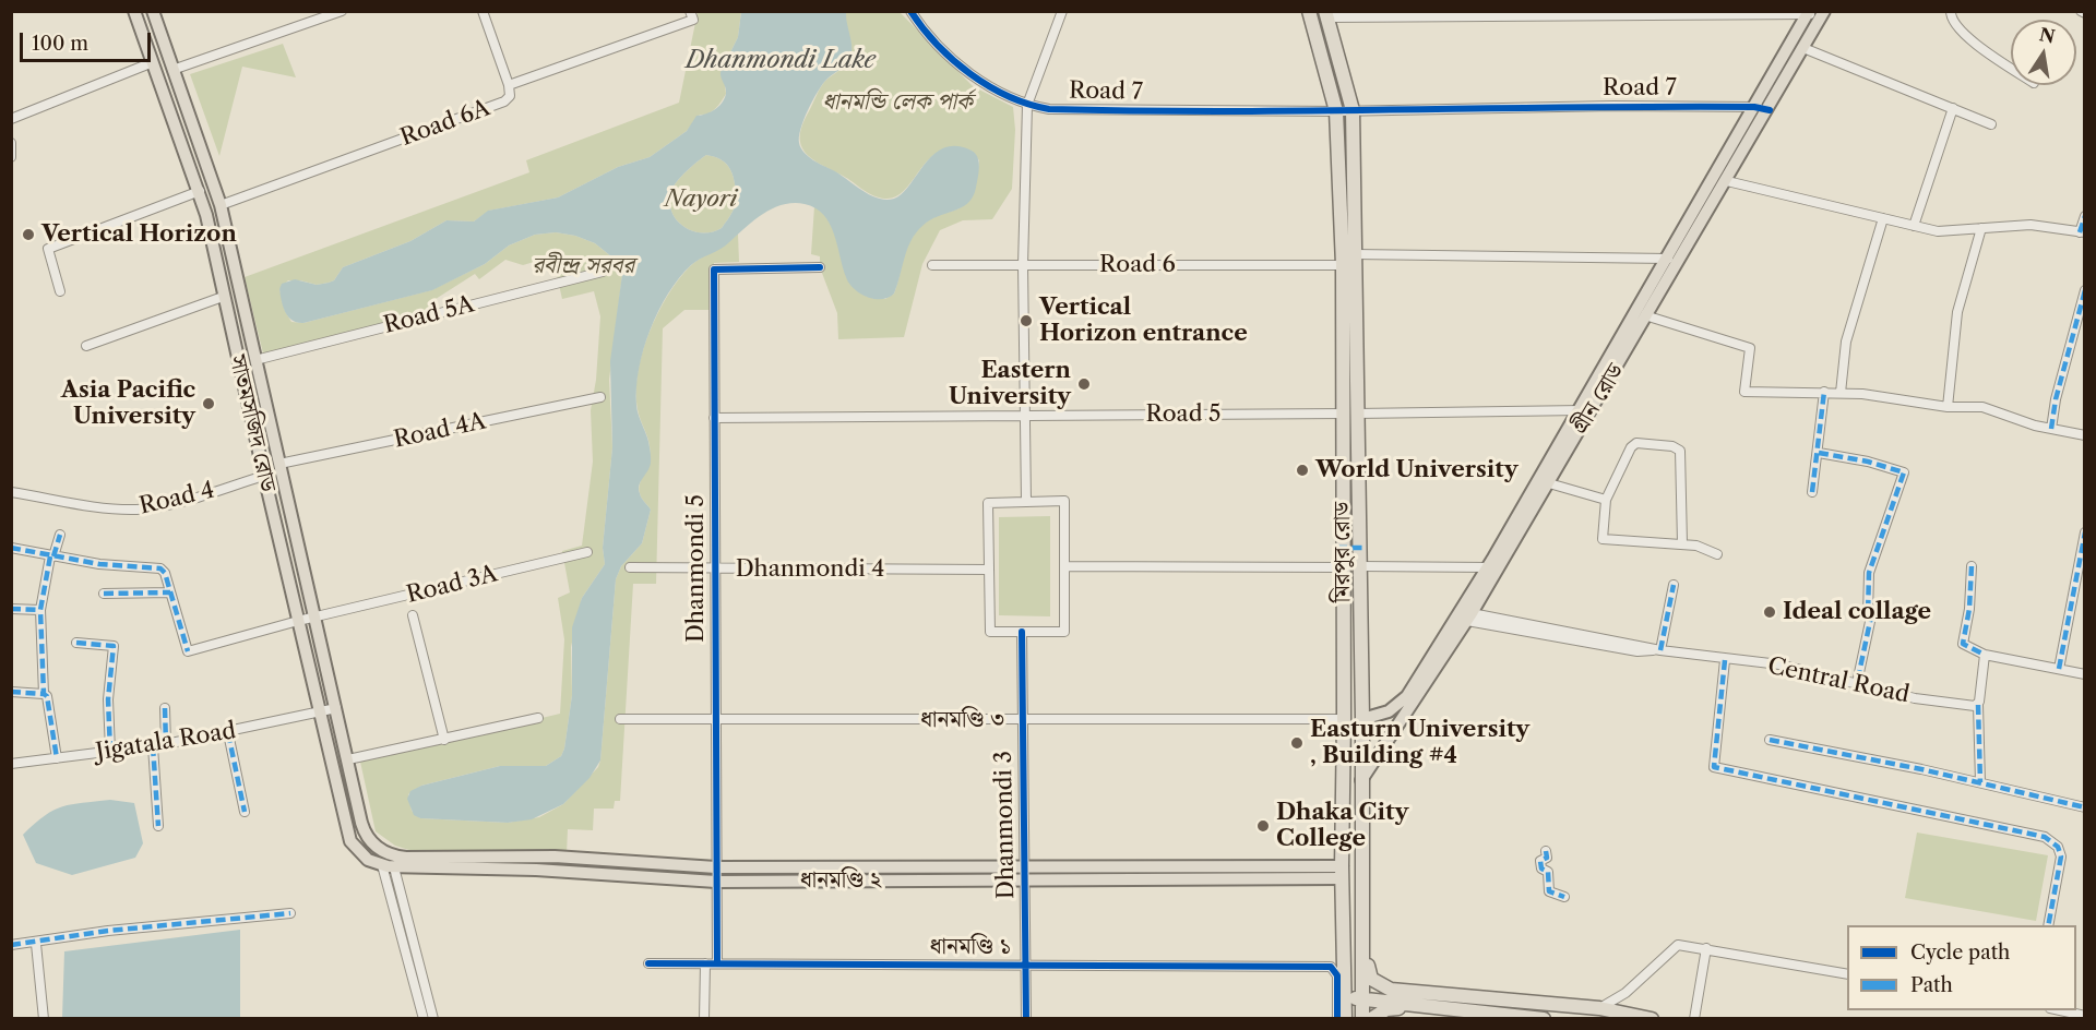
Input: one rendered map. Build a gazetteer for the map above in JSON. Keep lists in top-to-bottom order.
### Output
{
  "streets": {
    "highway": ["মিরপুর রোড"],
    "main road": ["গ্রীন রোড", "সাতমসজিদ রোড", "ধানমণ্ডি ২"],
    "street": [
      "Road 7",
      "Road 6A",
      "Road 6",
      "Road 5A",
      "Road 5",
      "Road 4A",
      "Road 4",
      "Dhanmondi 5",
      "Dhanmondi 4",
      "Road 3A",
      "Central Road",
      "ধানমণ্ডি ৩",
      "Jigatala Road",
      "Dhanmondi 3",
      "ধানমণ্ডি ১"
    ]
  },
  "crossings": [
    ["Road 7", "গ্রীন রোড"],
    ["Road 7", "মিরপুর রোড"],
    ["Road 6A", "সাতমসজিদ রোড"],
    ["Road 6", "মিরপুর রোড"],
    ["Road 5A", "সাতমসজিদ রোড"],
    ["গ্রীন রোড", "Road 5"],
    ["গ্রীন রোড", "মিরপুর রোড"],
    ["গ্রীন রোড", "Central Road"],
    ["Road 5", "মিরপুর রোড"],
    ["Road 5", "Dhanmondi 5"],
    ["সাতমসজিদ রোড", "Road 4A"],
    ["সাতমসজিদ রোড", "Road 4"],
    ["সাতমসজিদ রোড", "Road 3A"],
    ["সাতমসজিদ রোড", "Jigatala Road"],
    ["সাতমসজিদ রোড", "ধানমণ্ডি ২"],
    ["মিরপুর রোড", "ধানমণ্ডি ৩"],
    ["মিরপুর রোড", "ধানমণ্ডি ২"],
    ["Dhanmondi 5", "Dhanmondi 4"],
    ["Dhanmondi 5", "ধানমণ্ডি ৩"],
    ["Dhanmondi 5", "ধানমণ্ডি ২"],
    ["ধানমণ্ডি ৩", "Dhanmondi 3"],
    ["Dhanmondi 3", "ধানমণ্ডি ২"],
    ["Dhanmondi 3", "ধানমণ্ডি ১"]
  ],
  "water": ["Dhanmondi Lake"],
  "parks": ["ধানমন্ডি লেক পার্ক", "Nayori", "রবীন্দ্র সরবর"],
  "places": [
    "Vertical Horizon",
    "Vertical Horizon entrance",
    "Eastern University",
    "Asia Pacific University",
    "World University",
    "Ideal collage",
    "Easturn University , Building #4",
    "Dhaka City College"
  ],
  "legend": ["Cycle path", "Path"],
  "scale_bar": "100 m",
  "north": "top"
}
